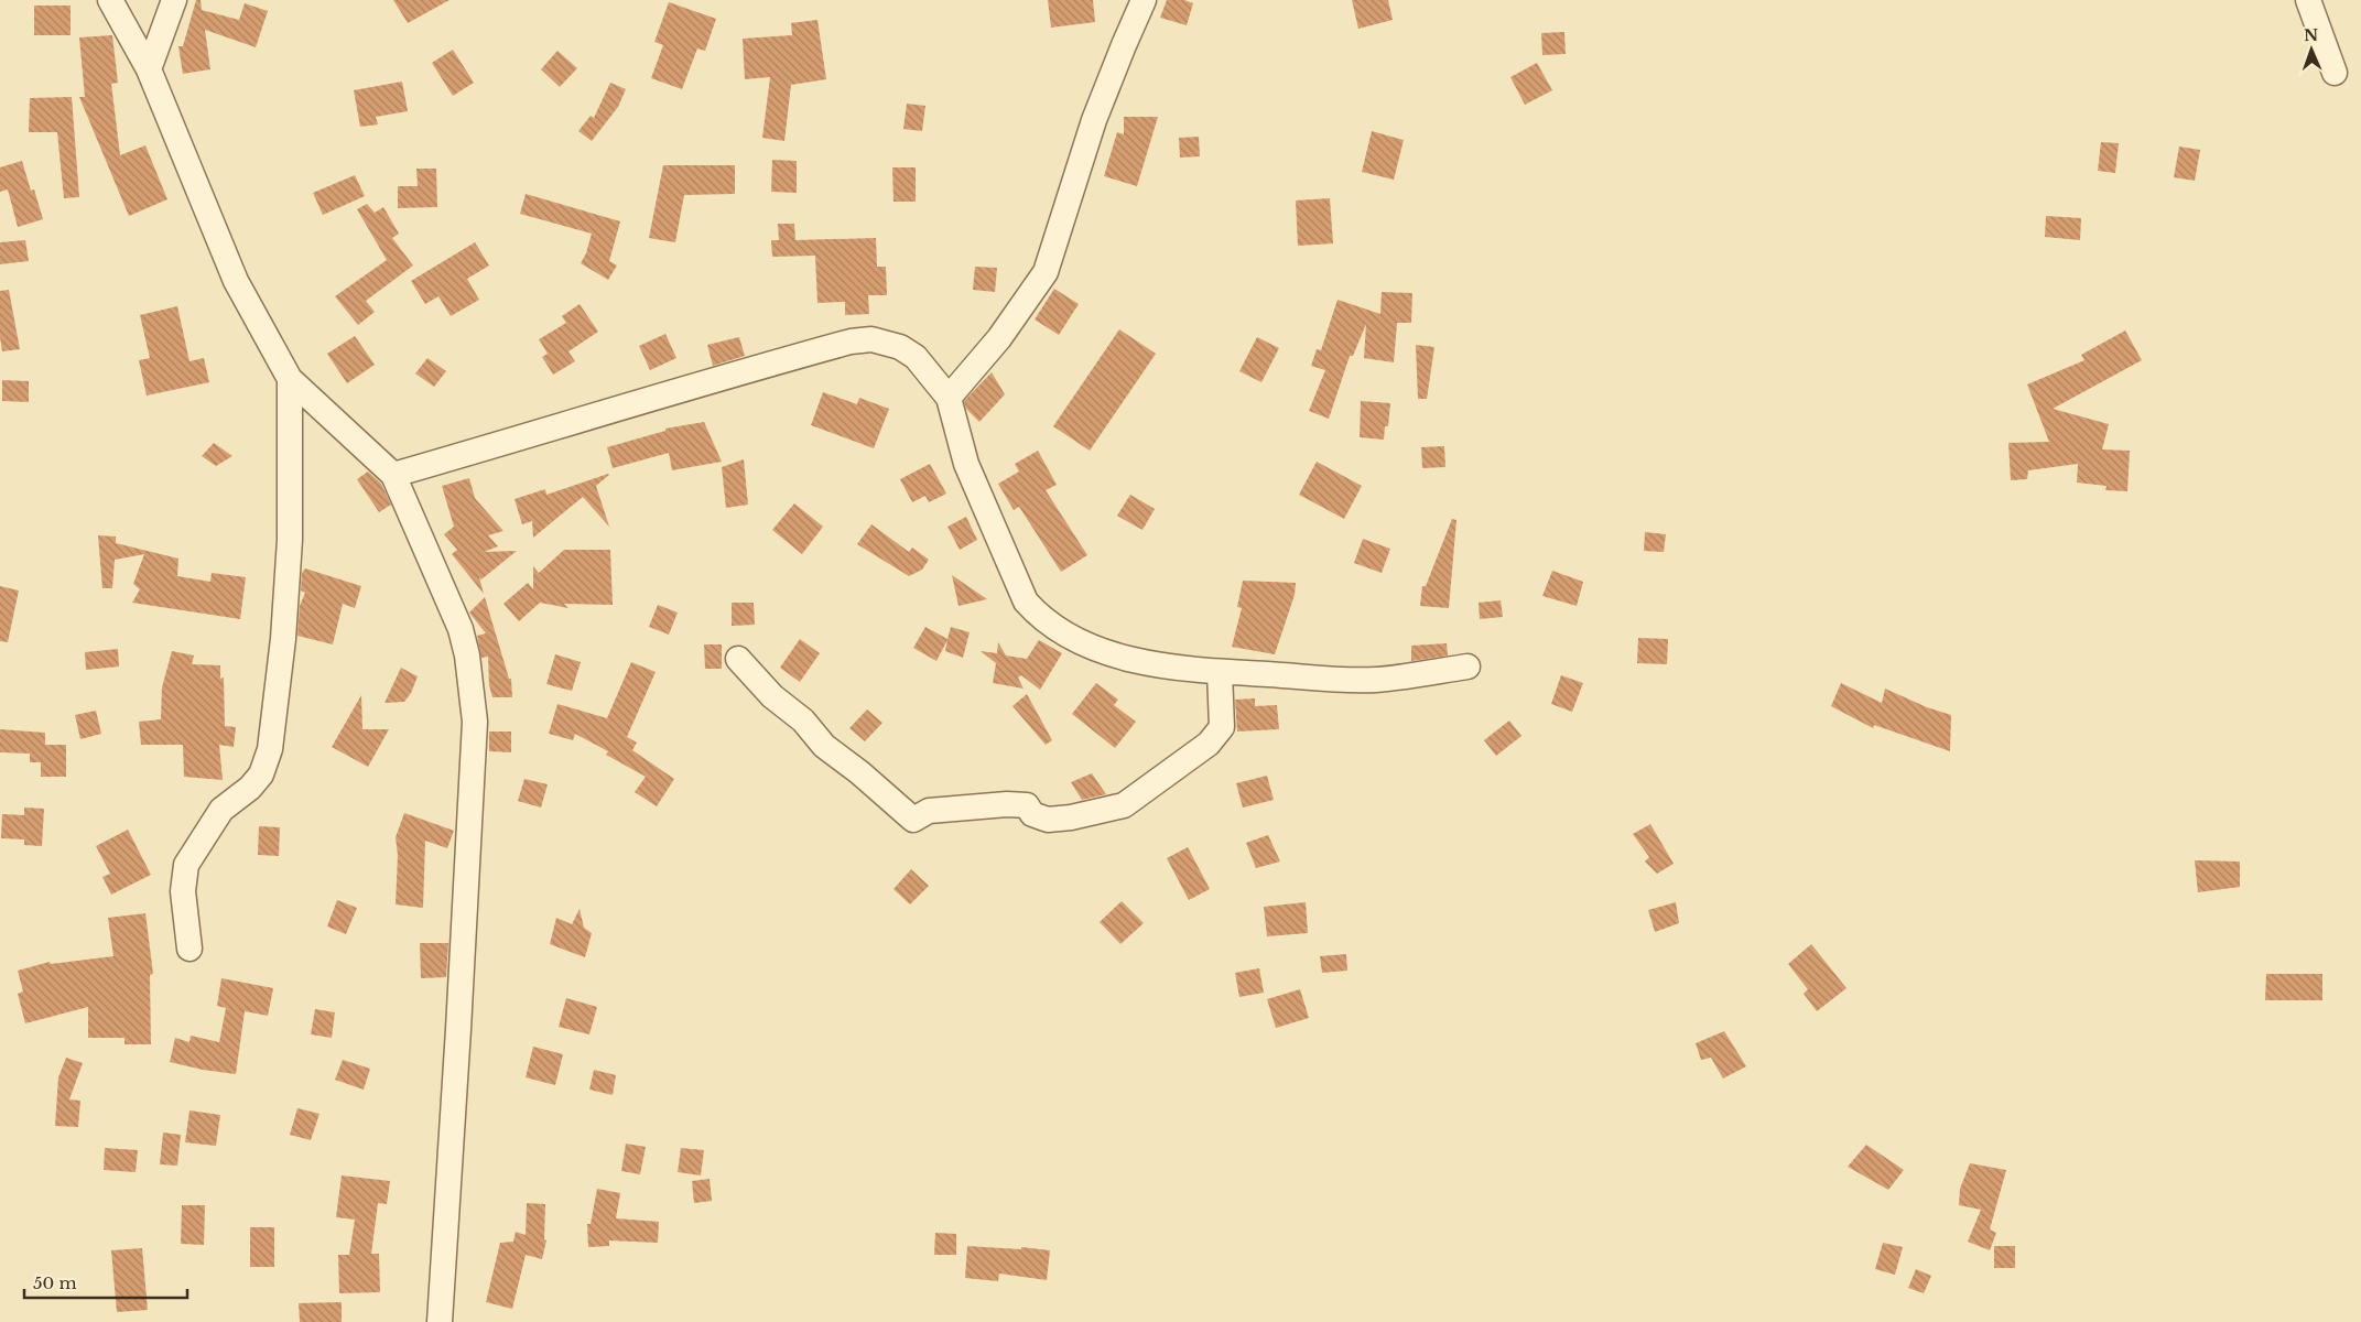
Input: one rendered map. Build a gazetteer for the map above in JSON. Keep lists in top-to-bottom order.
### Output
{
  "scale_bar": "50 m",
  "north": "top"
}
